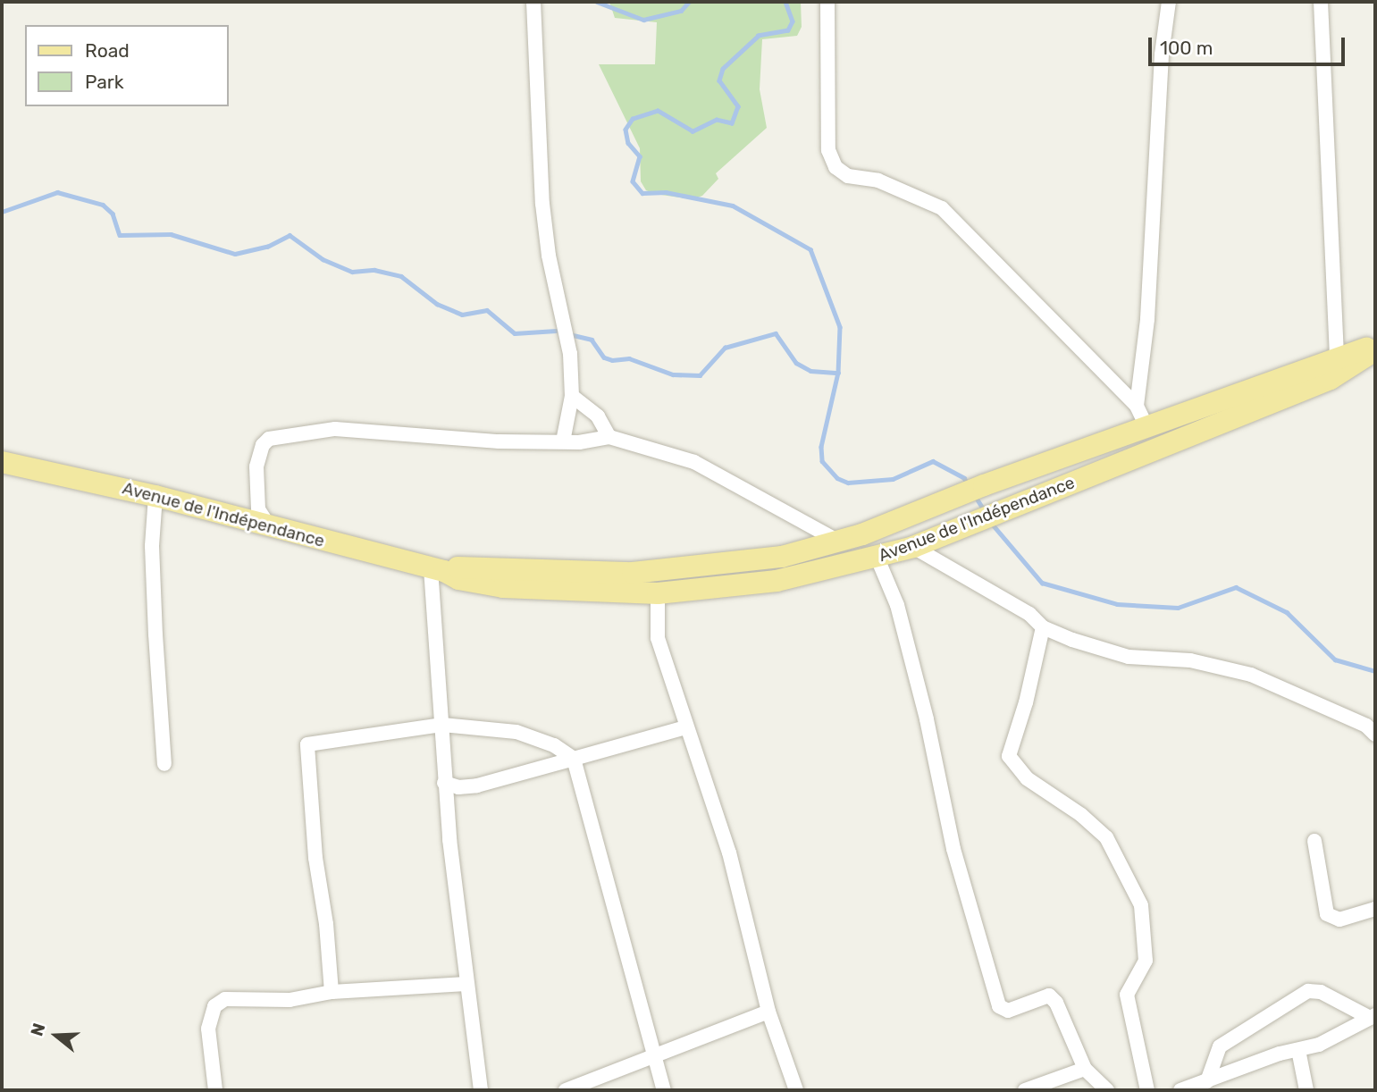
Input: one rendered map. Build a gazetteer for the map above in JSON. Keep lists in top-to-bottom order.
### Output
{
  "streets": {
    "main road": ["Avenue de l'Indépendance"]
  },
  "legend": ["Road", "Park"],
  "scale_bar": "100 m",
  "north": "left"
}
